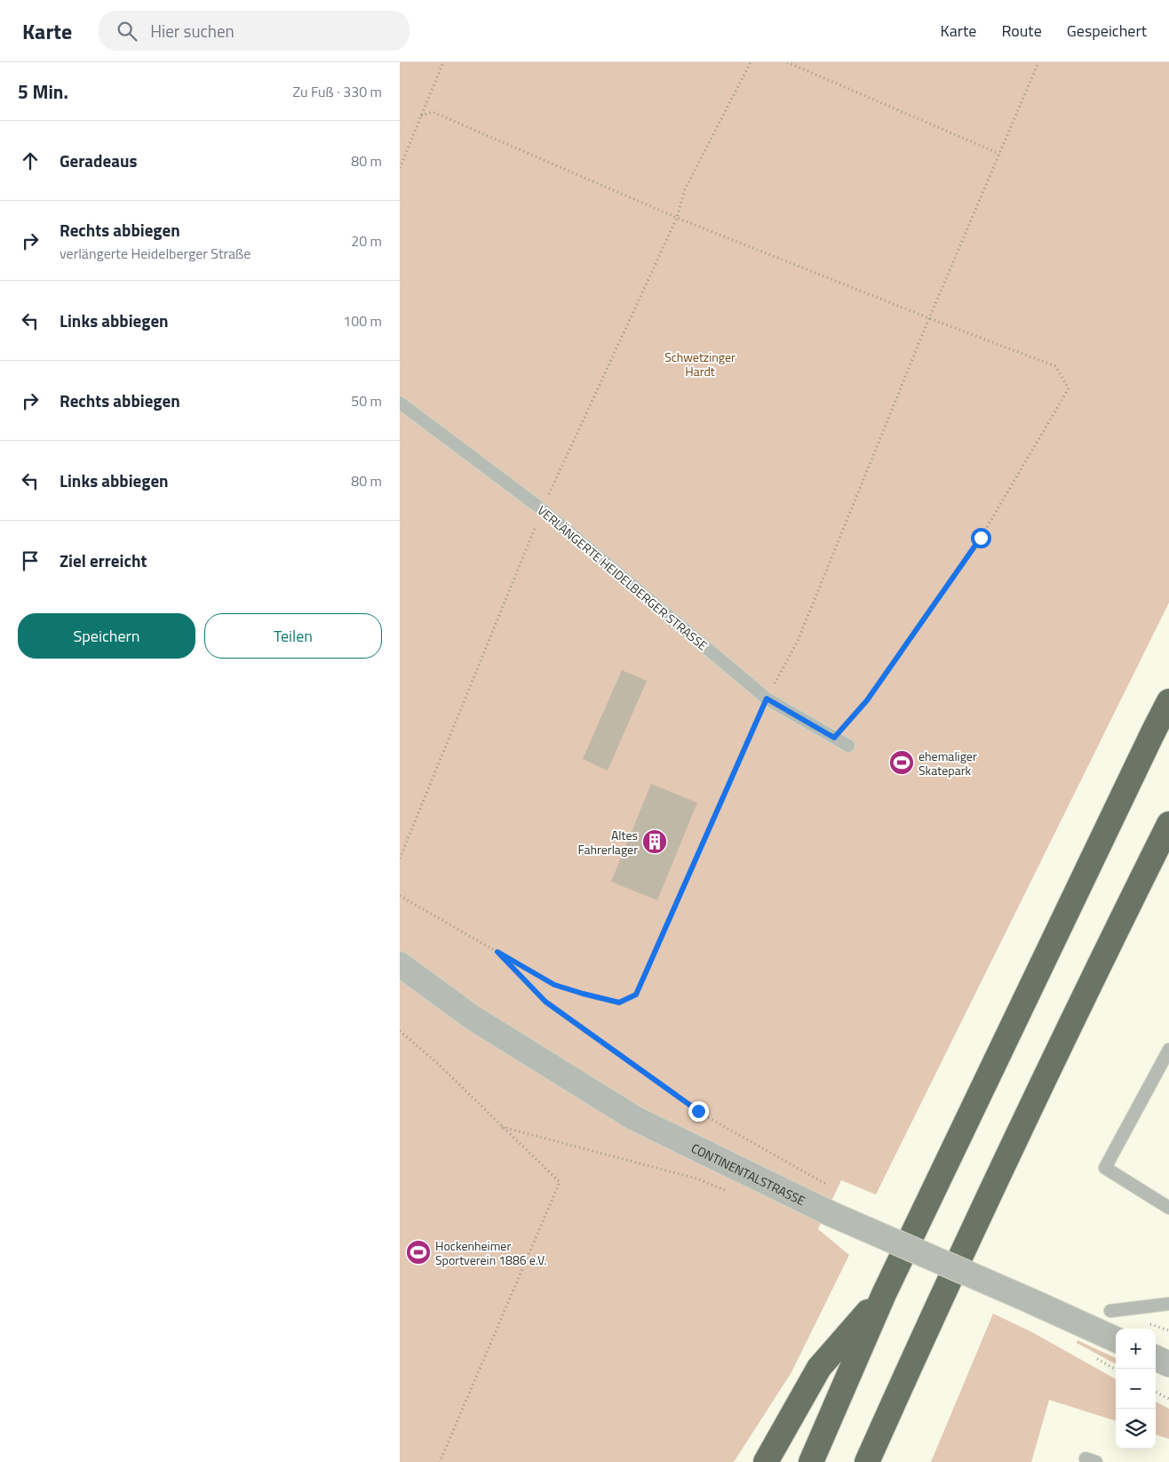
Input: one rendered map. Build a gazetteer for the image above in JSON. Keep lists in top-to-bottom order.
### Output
{
  "streets": {
    "street": ["CONTINENTALSTRASSE"],
    "lane": ["VERLÄNGERTE HEIDELBERGER STRASSE"]
  },
  "parks": ["Schwetzinger Hardt"],
  "places": {
    "sports": ["ehemaliger Skatepark", "Hockenheimer Sportverein 1886 e.V."],
    "building": ["Altes Fahrerlager"]
  },
  "page": {
    "header": "Karte",
    "search": "Hier suchen",
    "nav": ["Karte", "Route", "Gespeichert"],
    "heading": ["5 Min.", "Zu Fuß · 330 m"],
    "list": [
      ["Geradeaus", "80 m"],
      ["Rechts abbiegen", "verlängerte Heidelberger Straße", "20 m"],
      ["Links abbiegen", "100 m"],
      ["Rechts abbiegen", "50 m"],
      ["Links abbiegen", "80 m"],
      "Ziel erreicht"
    ],
    "buttons": ["Speichern", "Teilen"],
    "map_buttons": ["+", "−"]
  }
}
